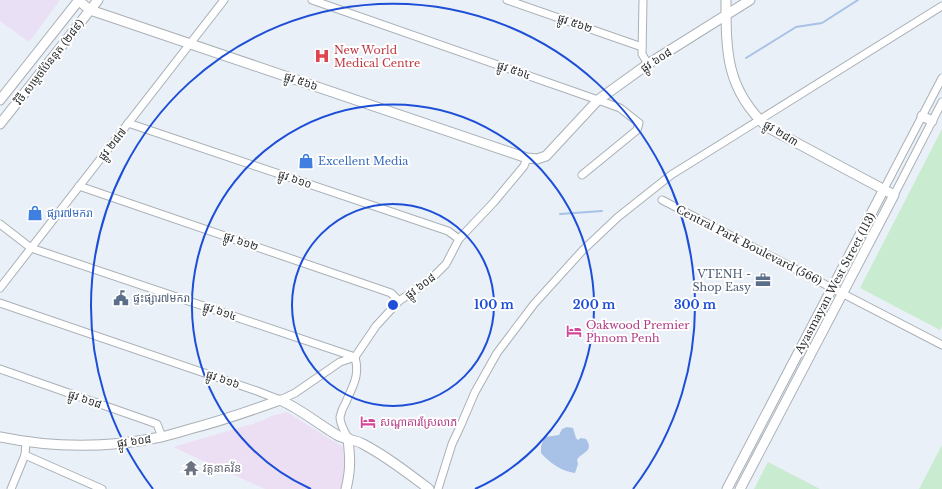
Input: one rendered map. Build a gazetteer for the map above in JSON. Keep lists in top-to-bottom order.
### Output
{
  "streets": {
    "street": [
      "ផ្លូវ ៥៦២",
      "ផ្លូវ ៦០៨",
      "វិថី សម្តេចប៉ែននុត (២៨៩)",
      "ផ្លូវ ៥៦៤",
      "ផ្លូវ ៥៦៦",
      "ផ្លូវ ២៨៣",
      "ផ្លូវ ២៨៧",
      "ផ្លូវ ៦១០",
      "ផ្លូវ ៦១២",
      "Central Park Boulevard (566)",
      "Ayasmayan West Street (113)",
      "ផ្លូវ ៦១៤",
      "ផ្លូវ ៦១៦",
      "ផ្លូវ ៦១៨"
    ]
  },
  "crossings": [
    ["ផ្លូវ ៦០៨", "ផ្លូវ ៥៦៤"],
    ["ផ្លូវ ៦០៨", "ផ្លូវ ៥៦៦"],
    ["ផ្លូវ ៦០៨", "ផ្លូវ ២៨៣"],
    ["ផ្លូវ ៦០៨", "ផ្លូវ ៦១០"],
    ["ផ្លូវ ៦០៨", "ផ្លូវ ៦១២"],
    ["ផ្លូវ ៦០៨", "ផ្លូវ ៦១៤"],
    ["ផ្លូវ ៦០៨", "ផ្លូវ ៦១៦"],
    ["ផ្លូវ ៦០៨", "ផ្លូវ ៦១៨"],
    ["វិថី សម្តេចប៉ែននុត (២៨៩)", "ផ្លូវ ៥៦៦"],
    ["ផ្លូវ ៥៦៦", "ផ្លូវ ២៨៧"],
    ["ផ្លូវ ២៨៣", "Ayasmayan West Street (113)"],
    ["ផ្លូវ ២៨៧", "ផ្លូវ ៦១០"],
    ["ផ្លូវ ២៨៧", "ផ្លូវ ៦១២"],
    ["ផ្លូវ ២៨៧", "ផ្លូវ ៦១៤"],
    ["Central Park Boulevard (566)", "Ayasmayan West Street (113)"]
  ],
  "places": {
    "hospital": ["New World Medical Centre"],
    "shop": ["Excellent Media", "ផ្សារ៧មករា"],
    "office": ["VTENH - Shop Easy"],
    "public building": ["ផ្ទះផ្សារ៧មករា"],
    "hotel": ["Oakwood Premier Phnom Penh", "សណ្ឋាគារស្រែលាភ"],
    "temple": ["វត្តនាគវ័ន"]
  },
  "rings": ["100 m", "200 m", "300 m"]
}
